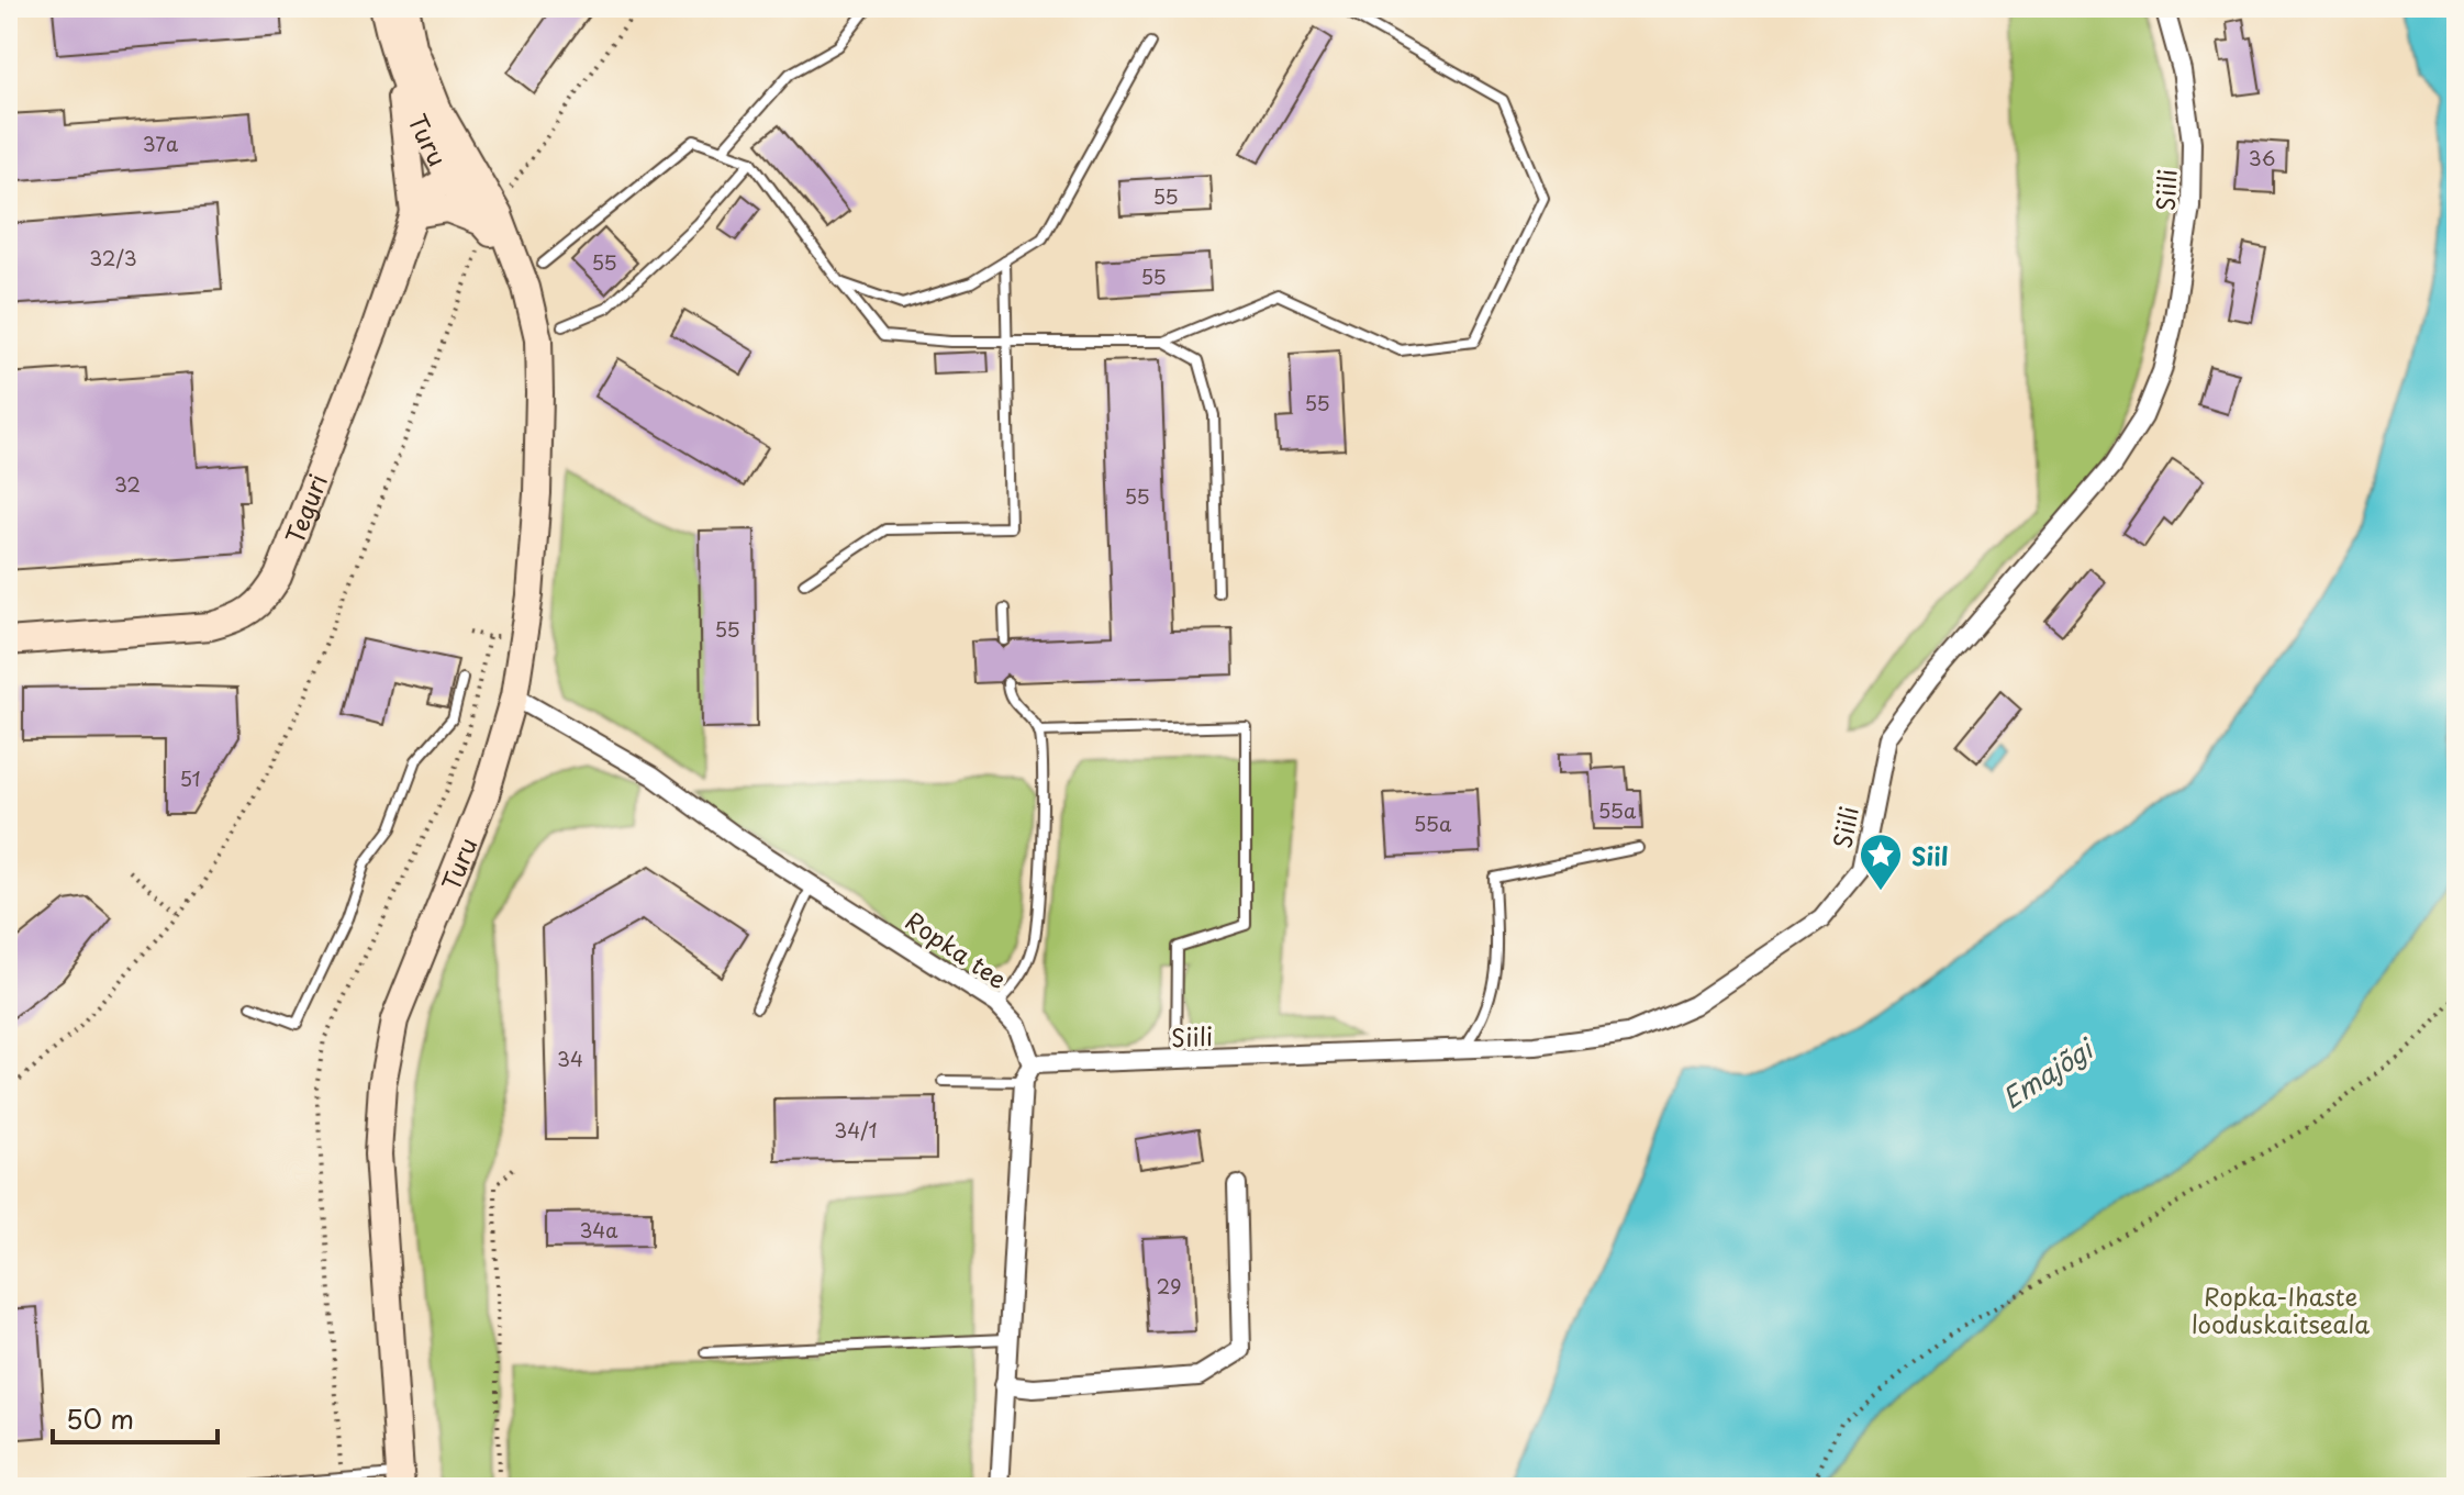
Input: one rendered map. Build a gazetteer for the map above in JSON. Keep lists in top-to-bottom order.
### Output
{
  "streets": {
    "main road": ["Turu", "Teguri"],
    "street": ["Siili", "Ropka tee"]
  },
  "crossings": [
    ["Turu", "Teguri"],
    ["Turu", "Ropka tee"],
    ["Siili", "Ropka tee"]
  ],
  "water": ["Emajõgi"],
  "parks": ["Ropka-Ihaste looduskaitseala"],
  "places": {
    "place": ["Siil"]
  },
  "house_numbers": [
    "37a",
    "36",
    "55",
    "32/3",
    "55",
    "55",
    "55",
    "32",
    "55",
    "55",
    "51",
    "55a",
    "55a",
    "34",
    "34/1",
    "34a",
    "29"
  ],
  "scale_bar": "50 m"
}
